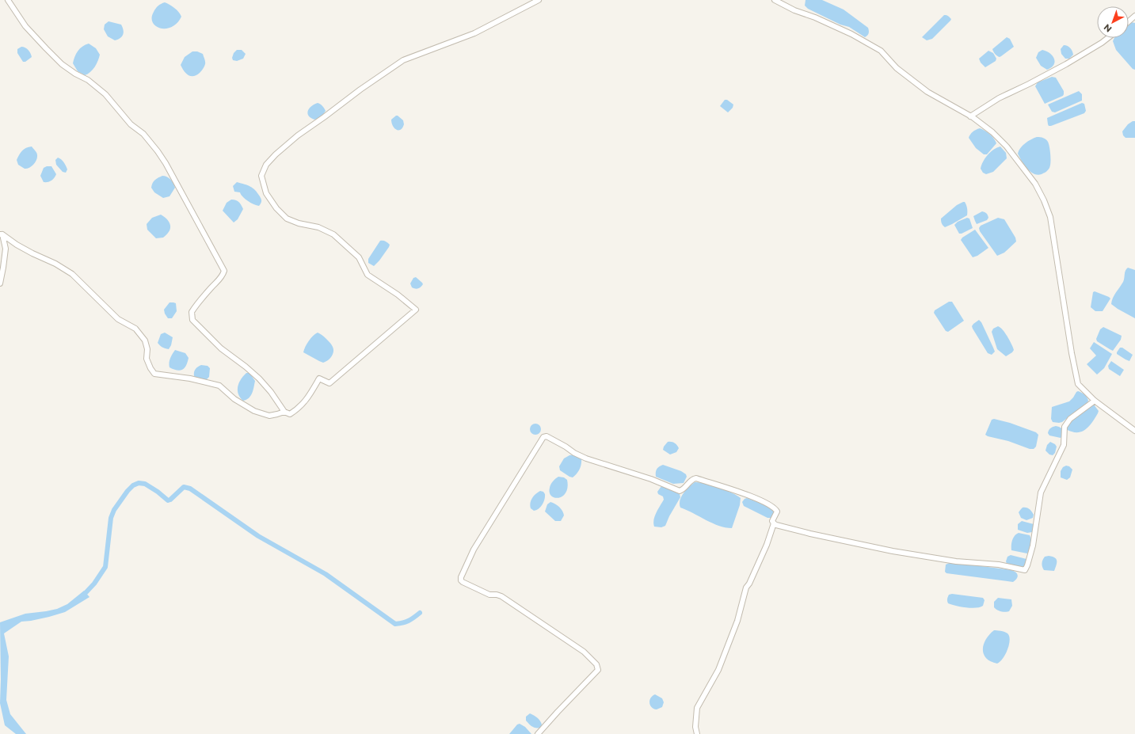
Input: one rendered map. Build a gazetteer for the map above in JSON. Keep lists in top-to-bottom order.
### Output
{
  "north": "bottom left"
}
